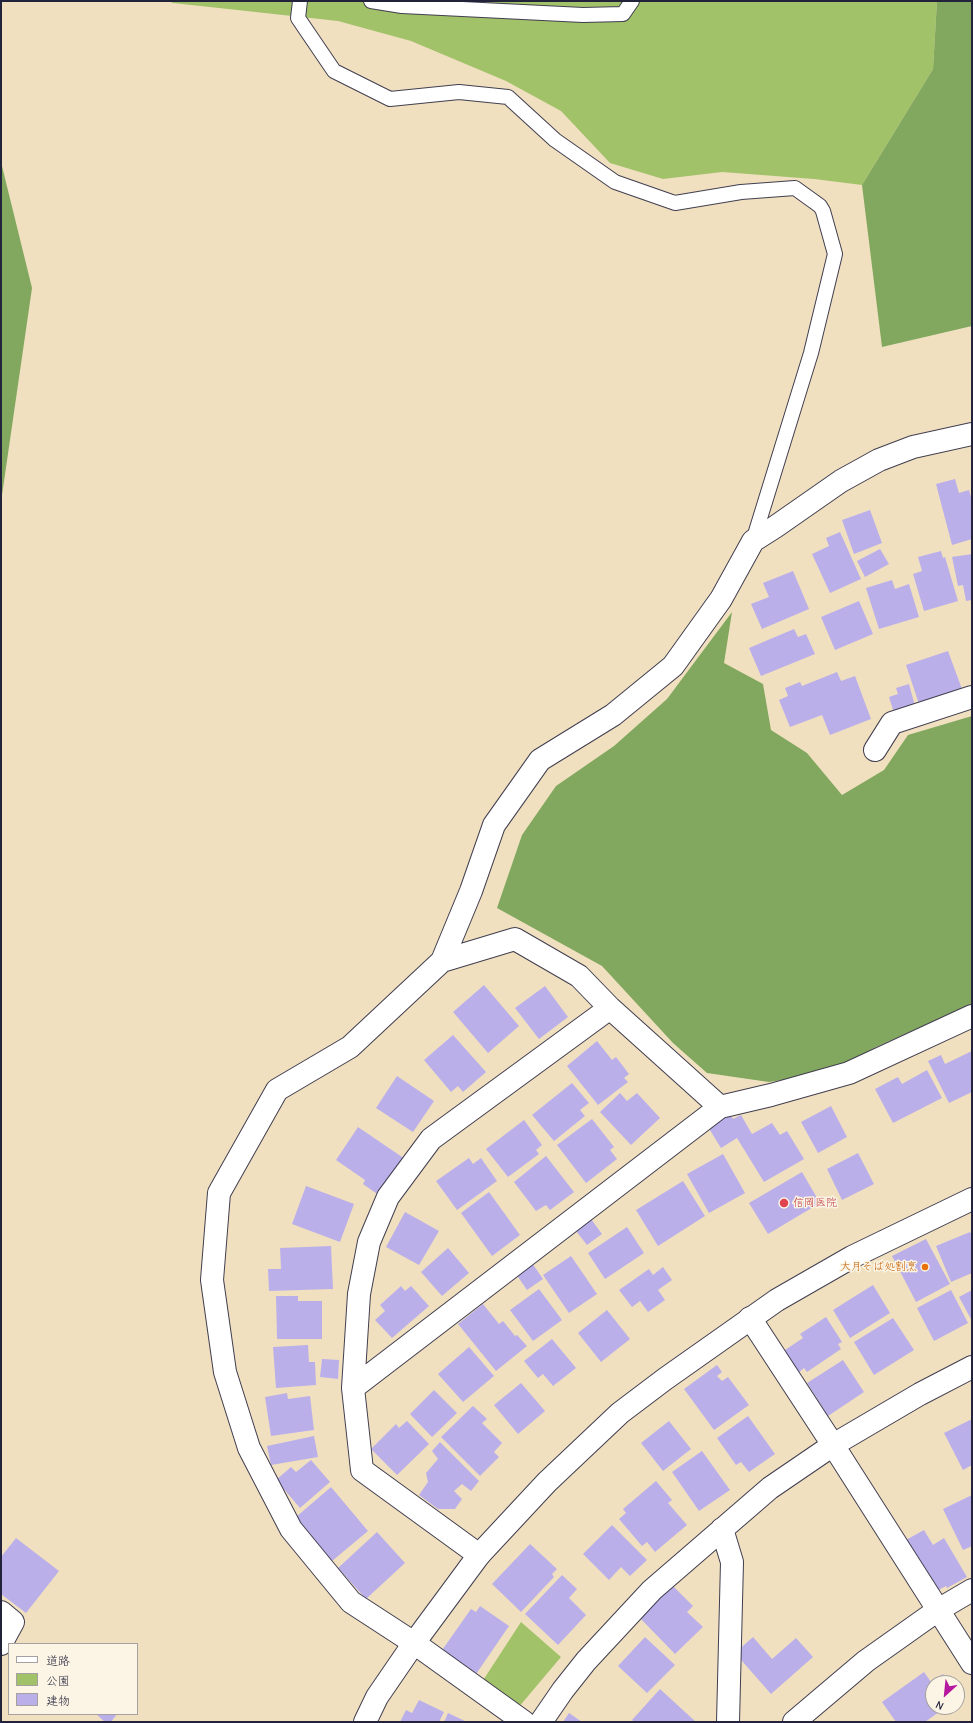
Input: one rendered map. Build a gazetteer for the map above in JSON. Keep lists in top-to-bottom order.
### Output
{
  "places": ["信岡医院", "大月そば処割烹"],
  "legend": ["道路", "公園", "建物"],
  "north": "bottom left"
}
